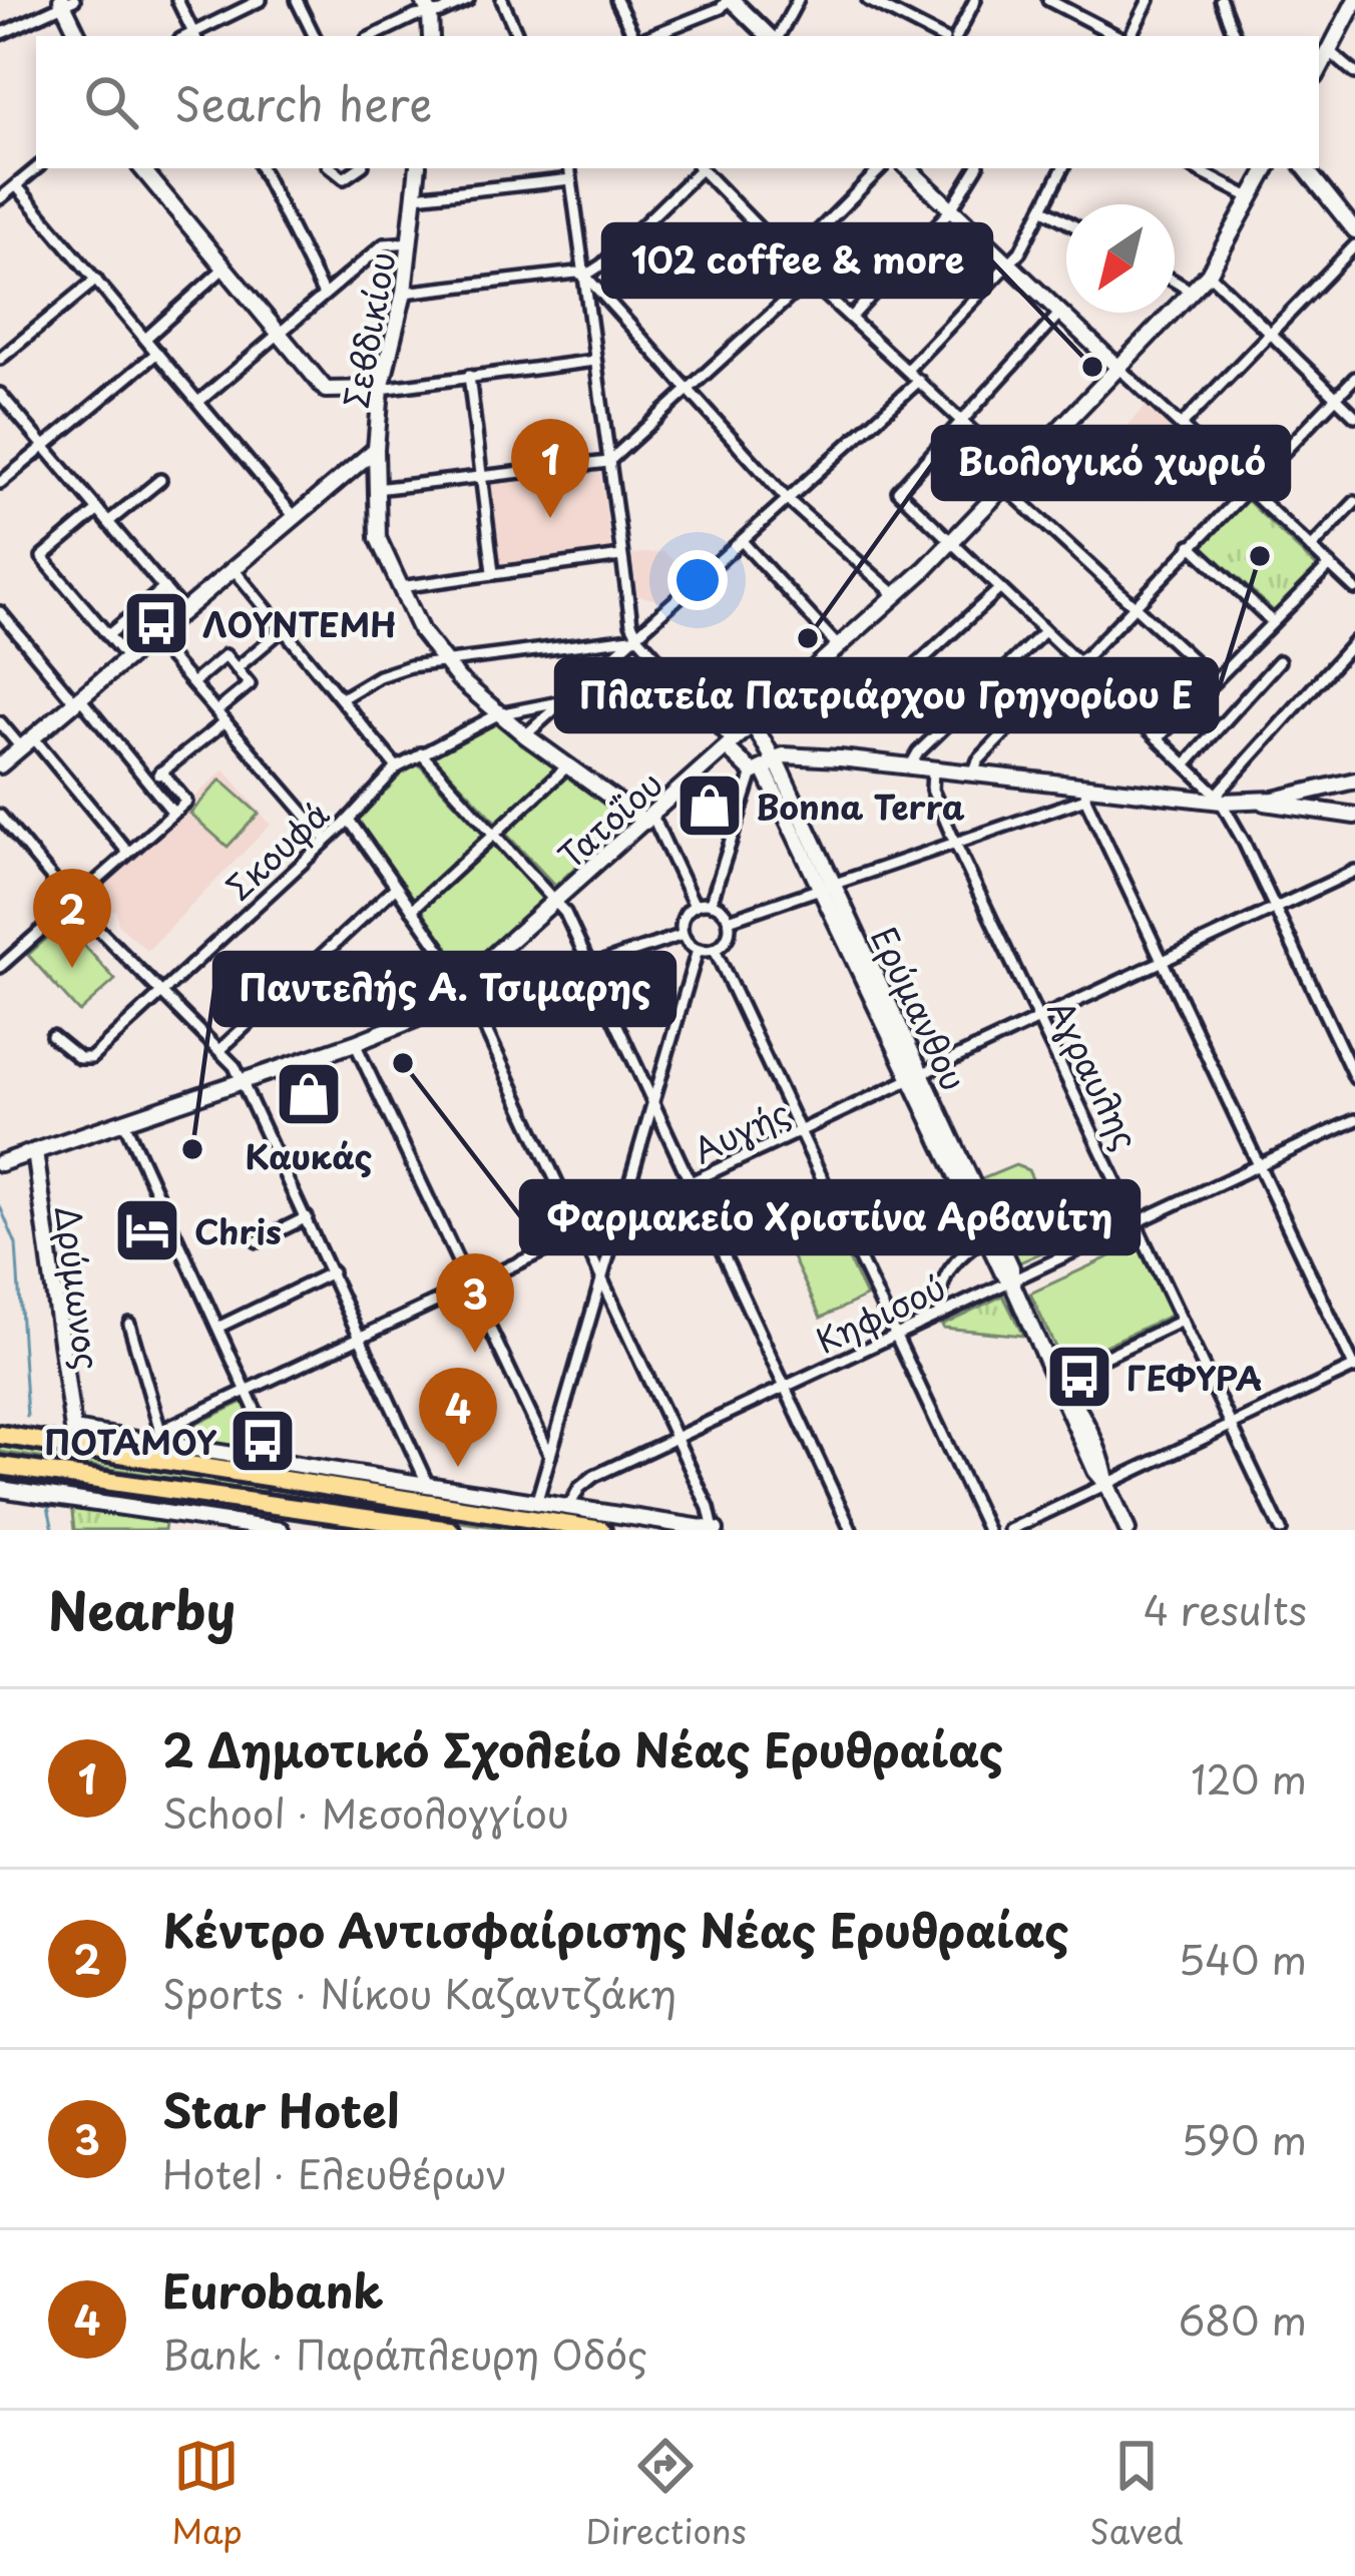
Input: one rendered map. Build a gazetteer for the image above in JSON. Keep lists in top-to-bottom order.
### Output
{
  "streets": {
    "main road": [
      "Σεβδικίου",
      "Τατοΐου",
      "Ερύμανθου",
      "Δρύμωνος"
    ],
    "street": [
      "Σκουφά",
      "Αγραυλης",
      "Αυγής",
      "Κηφισού"
    ]
  },
  "crossings": [
    ["Σεβδικίου", "Τατοΐου"],
    ["Σεβδικίου", "Σκουφά"],
    ["Τατοΐου", "Ερύμανθου"],
    ["Τατοΐου", "Δρύμωνος"],
    ["Ερύμανθου", "Αυγής"],
    ["Ερύμανθου", "Κηφισού"],
    ["Αγραυλης", "Αυγής"],
    ["Αγραυλης", "Κηφισού"],
    ["Αυγής", "Δρύμωνος"]
  ],
  "places": {
    "other": [
      "102 coffee & more",
      "Πλατεία Πατριάρχου Γρηγορίου Ε",
      "Βιολογικό χωριό",
      "Φαρμακείο Χριστίνα Αρβανίτη",
      "Παντελής Α. Τσιμαρης"
    ],
    "bus stop": ["ΛΟΥΝΤΕΜΗ", "ΓΕΦΥΡΑ", "ΠΟΤΑΜΟΥ"],
    "shop": ["Bonna Terra", "Καυκάς"],
    "hotel": ["Chris"]
  },
  "north": "bottom left",
  "page": {
    "search": "Search here",
    "pins": [
      "1",
      "2",
      "3",
      "4"
    ],
    "heading": ["Nearby", "4 results"],
    "list": [
      {
        "mark": "1",
        "name": "2 Δημοτικό Σχολείο Νέας Ερυθραίας",
        "note": "School · Μεσολογγίου",
        "value": "120 m"
      },
      {
        "mark": "2",
        "name": "Κέντρο Αντισφαίρισης Νέας Ερυθραίας",
        "note": "Sports · Νίκου Καζαντζάκη",
        "value": "540 m"
      },
      {
        "mark": "3",
        "name": "Star Hotel",
        "note": "Hotel · Ελευθέρων",
        "value": "590 m"
      },
      {
        "mark": "4",
        "name": "Eurobank",
        "note": "Bank · Παράπλευρη Οδός",
        "value": "680 m"
      }
    ],
    "nav": ["Map", "Directions", "Saved"]
  }
}
